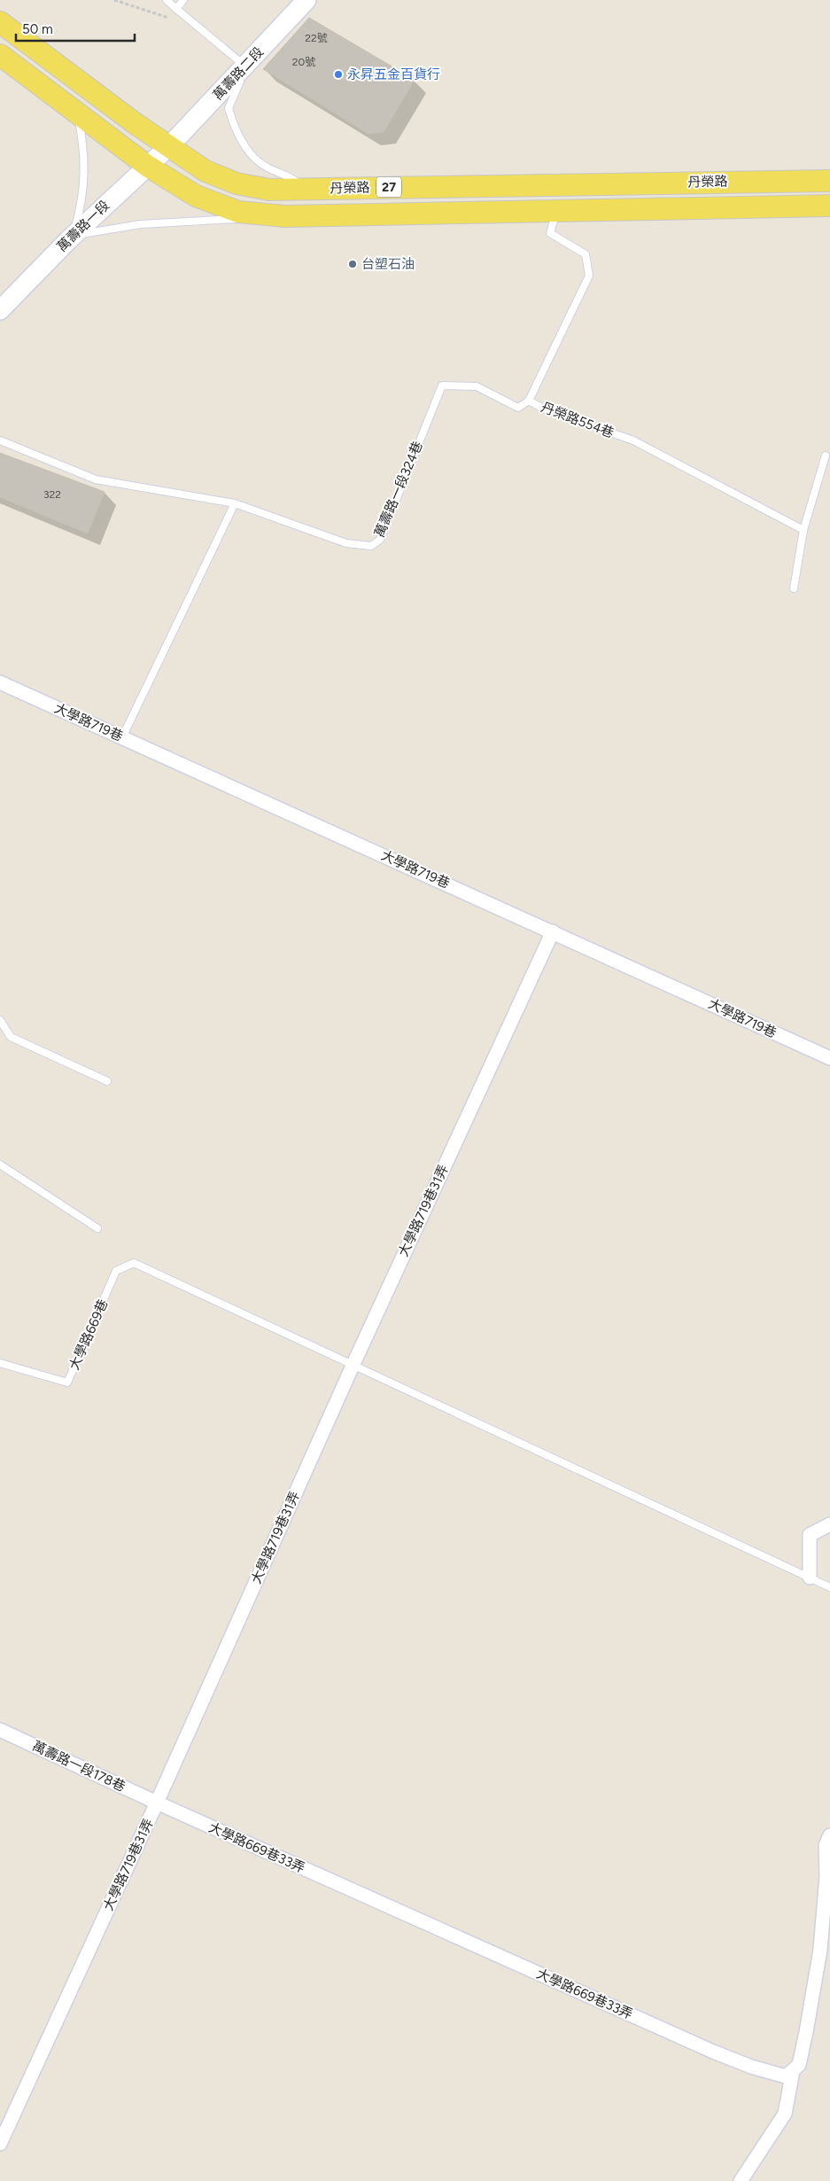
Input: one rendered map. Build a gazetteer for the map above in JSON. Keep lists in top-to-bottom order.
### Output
{
  "streets": {
    "main road": [
      "萬壽路二段",
      "丹榮路",
      "27",
      "萬壽路一段"
    ],
    "street": [
      "大學路719巷",
      "大學路719巷31弄",
      "萬壽路一段178巷",
      "大學路669巷33弄"
    ],
    "lane": ["丹榮路554巷", "萬壽路一段324巷", "大學路669巷"]
  },
  "crossings": [
    ["萬壽路二段", "丹榮路"],
    ["萬壽路二段", "萬壽路一段"],
    ["丹榮路", "萬壽路一段"],
    ["丹榮路", "丹榮路554巷"],
    ["丹榮路554巷", "萬壽路一段324巷"],
    ["大學路719巷", "大學路719巷31弄"],
    ["大學路719巷31弄", "大學路669巷"],
    ["大學路719巷31弄", "萬壽路一段178巷"],
    ["大學路719巷31弄", "大學路669巷33弄"],
    ["萬壽路一段178巷", "大學路669巷33弄"]
  ],
  "places": ["永昇五金百貨行", "台塑石油"],
  "house_numbers": ["22號", "20號", "322"],
  "scale_bar": "50 m"
}
